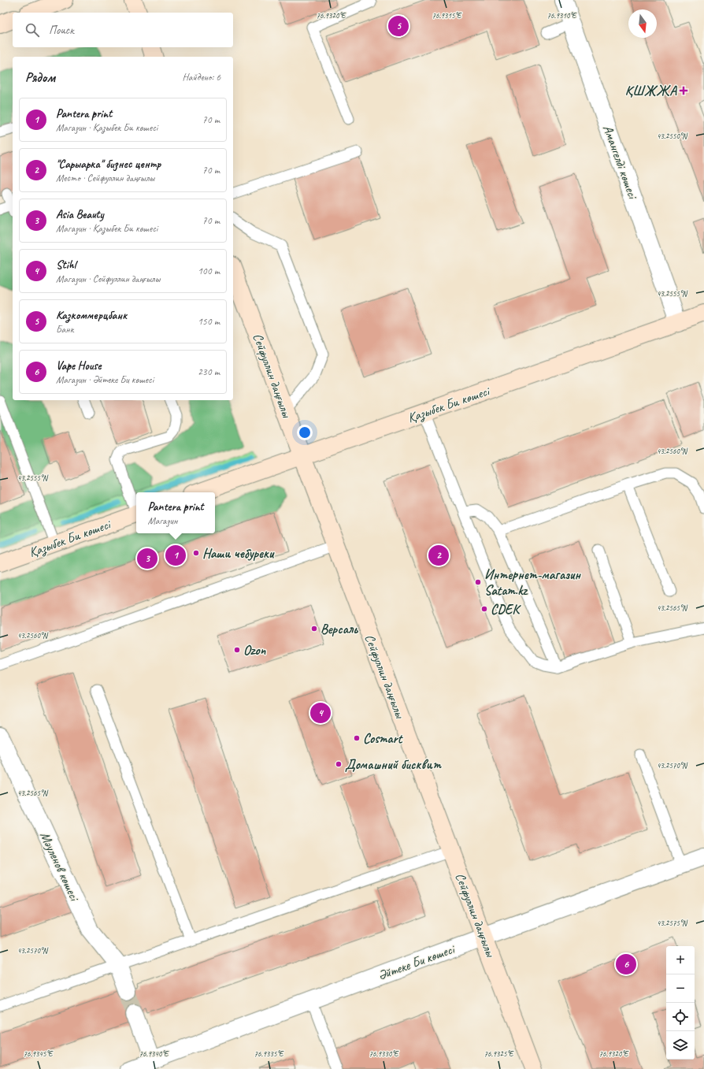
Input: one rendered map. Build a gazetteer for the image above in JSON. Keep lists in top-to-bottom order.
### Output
{
  "streets": {
    "main road": ["Сейфуллин даңғылы", "Қазыбек Би көшесі"],
    "street": ["Амангелді көшесі", "Мәуленов көшесі", "Әйтеке Би көшесі"]
  },
  "crossings": [
    ["Амангелді көшесі", "Қазыбек Би көшесі"],
    ["Сейфуллин даңғылы", "Қазыбек Би көшесі"],
    ["Сейфуллин даңғылы", "Әйтеке Би көшесі"]
  ],
  "places": {
    "health": ["ҚШЖЖА"],
    "other": [
      "Наши чебуреки",
      "Интернет-магазин Satam.kz",
      "CDEK",
      "Версаль",
      "Ozon",
      "Cosmart",
      "Домашний бисквит"
    ]
  },
  "north": "bottom",
  "page": {
    "search": "Поиск",
    "pins": [
      "5",
      "1",
      "2",
      "3",
      "4",
      "6"
    ],
    "heading": ["Рядом", "Найдено: 6"],
    "list": [
      {
        "mark": "1",
        "name": "Pantera print",
        "note": "Магазин · Қазыбек Би көшесі",
        "value": "70 m"
      },
      {
        "mark": "2",
        "name": "\"Сарыарка\" бизнес центр",
        "note": "Место · Сейфуллин даңғылы",
        "value": "70 m"
      },
      {
        "mark": "3",
        "name": "Asia Beauty",
        "note": "Магазин · Қазыбек Би көшесі",
        "value": "70 m"
      },
      {
        "mark": "4",
        "name": "Stihl",
        "note": "Магазин · Сейфуллин даңғылы",
        "value": "100 m"
      },
      {
        "mark": "5",
        "name": "Казкоммерцбанк",
        "note": "Банк",
        "value": "150 m"
      },
      {
        "mark": "6",
        "name": "Vape House",
        "note": "Магазин · Әйтеке Би көшесі",
        "value": "230 m"
      }
    ],
    "popup": ["Pantera print", "Магазин"],
    "map_buttons": ["+", "−"]
  },
  "coordinates": [
    "76.9320°E",
    "76.9315°E",
    "76.9310°E",
    "43.2550°N",
    "43.2555°N",
    "43.2560°N",
    "43.2565°N",
    "43.2570°N",
    "43.2575°N",
    "76.9345°E",
    "76.9340°E",
    "76.9335°E",
    "76.9330°E",
    "76.9325°E"
  ]
}
